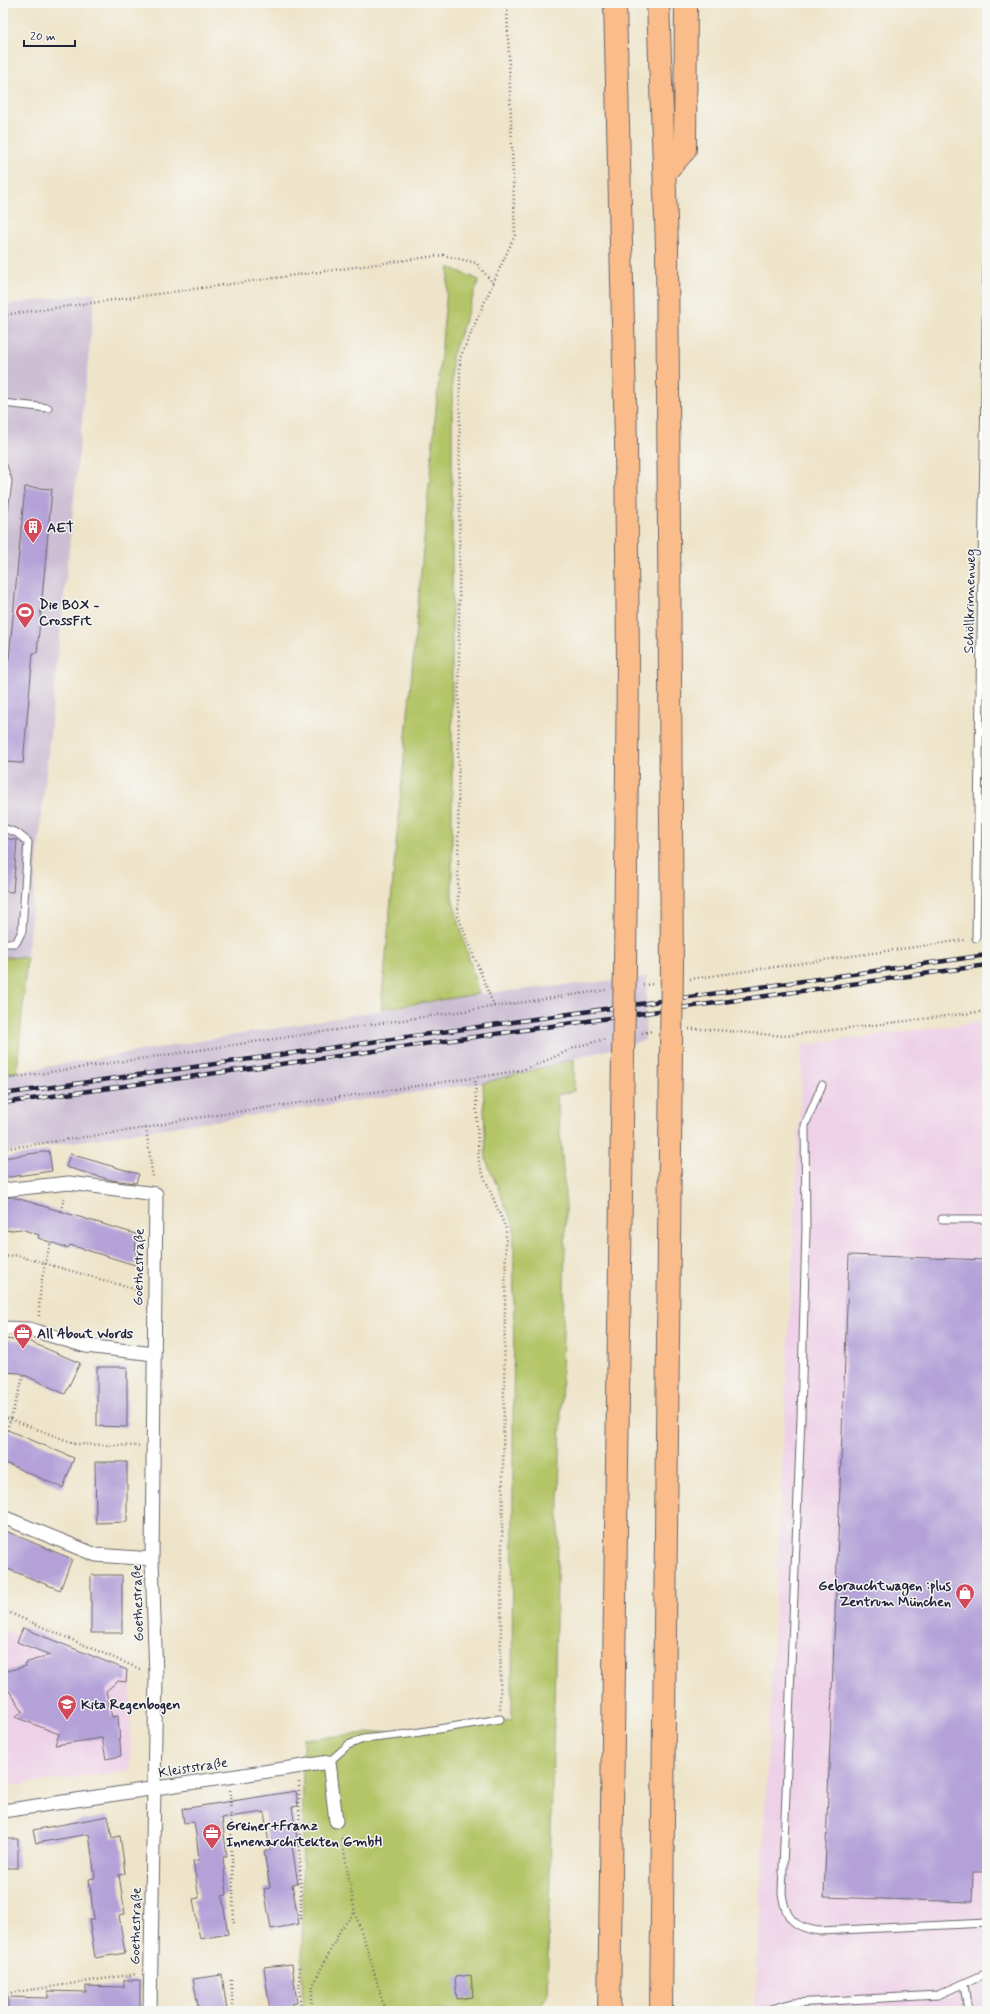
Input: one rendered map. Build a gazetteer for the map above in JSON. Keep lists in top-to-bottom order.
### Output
{
  "streets": {
    "street": ["Goethestraße", "Kleiststraße"],
    "lane": ["Schöllkrinnenweg"]
  },
  "crossings": [
    ["Goethestraße", "Kleiststraße"]
  ],
  "places": {
    "building": ["AET"],
    "sports": ["Die BOX - CrossFit"],
    "office": ["All About Words", "Greiner+Franz Innenarchitekten GmbH"],
    "shop": ["Gebrauchtwagen :plus Zentrum München"],
    "school or university": ["Kita Regenbogen"]
  },
  "scale_bar": "20 m"
}
